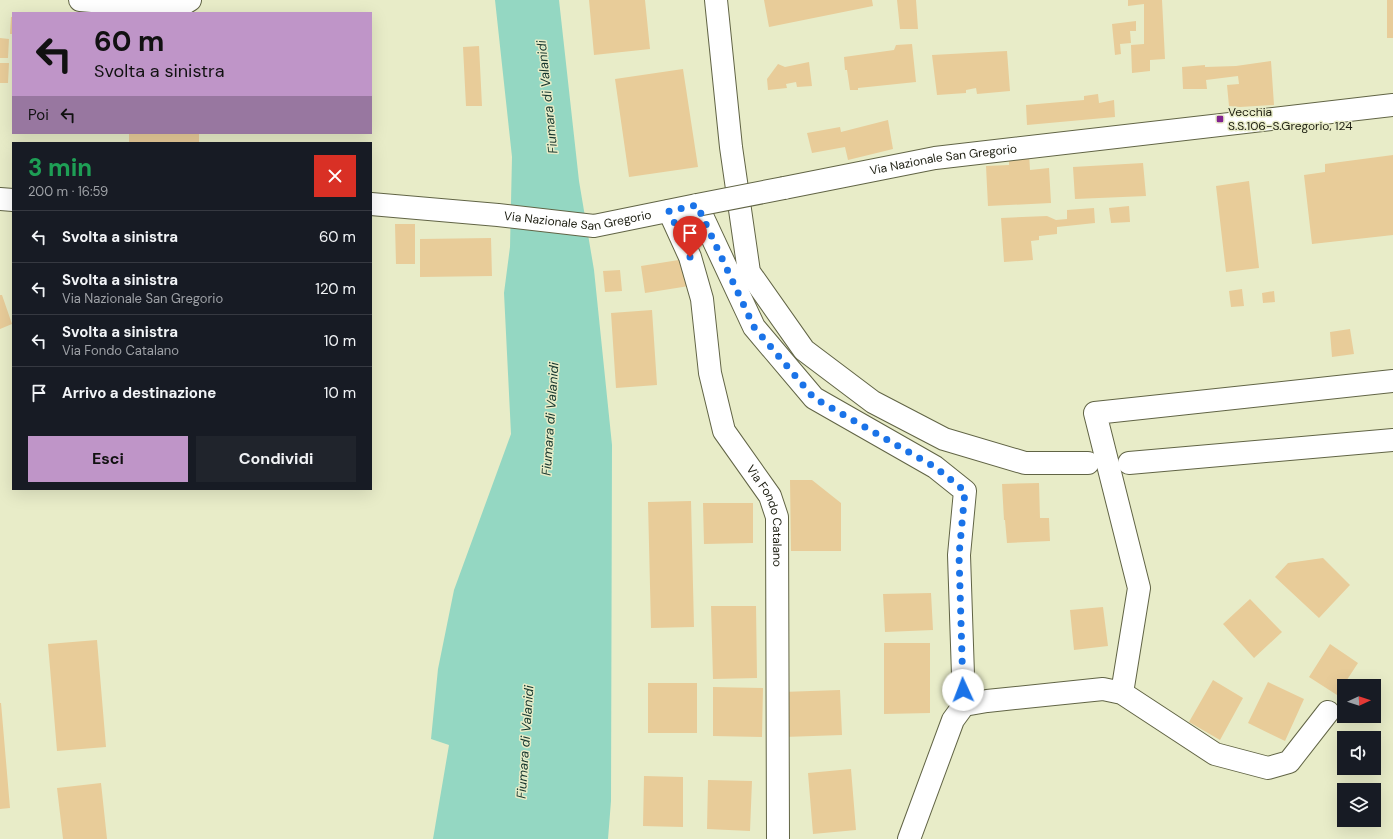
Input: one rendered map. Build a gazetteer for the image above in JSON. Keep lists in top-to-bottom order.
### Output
{
  "streets": {
    "street": ["Via Nazionale San Gregorio", "Via Fondo Catalano"]
  },
  "crossings": [
    ["Via Nazionale San Gregorio", "Via Fondo Catalano"]
  ],
  "water": ["Fiumara di Valanidi"],
  "places": {
    "transit": ["Vecchia S.S.106-S.Gregorio, 124"]
  },
  "north": "right",
  "page": {
    "turn": ["60 m", "Svolta a sinistra"],
    "then": "Poi",
    "heading": ["3 min", "200 m · 16:59"],
    "list": [
      {
        "name": "Svolta a sinistra",
        "value": "60 m"
      },
      {
        "name": "Svolta a sinistra",
        "note": "Via Nazionale San Gregorio",
        "value": "120 m"
      },
      {
        "name": "Svolta a sinistra",
        "note": "Via Fondo Catalano",
        "value": "10 m"
      },
      {
        "name": "Arrivo a destinazione",
        "value": "10 m"
      }
    ],
    "buttons": ["Esci", "Condividi"]
  }
}
